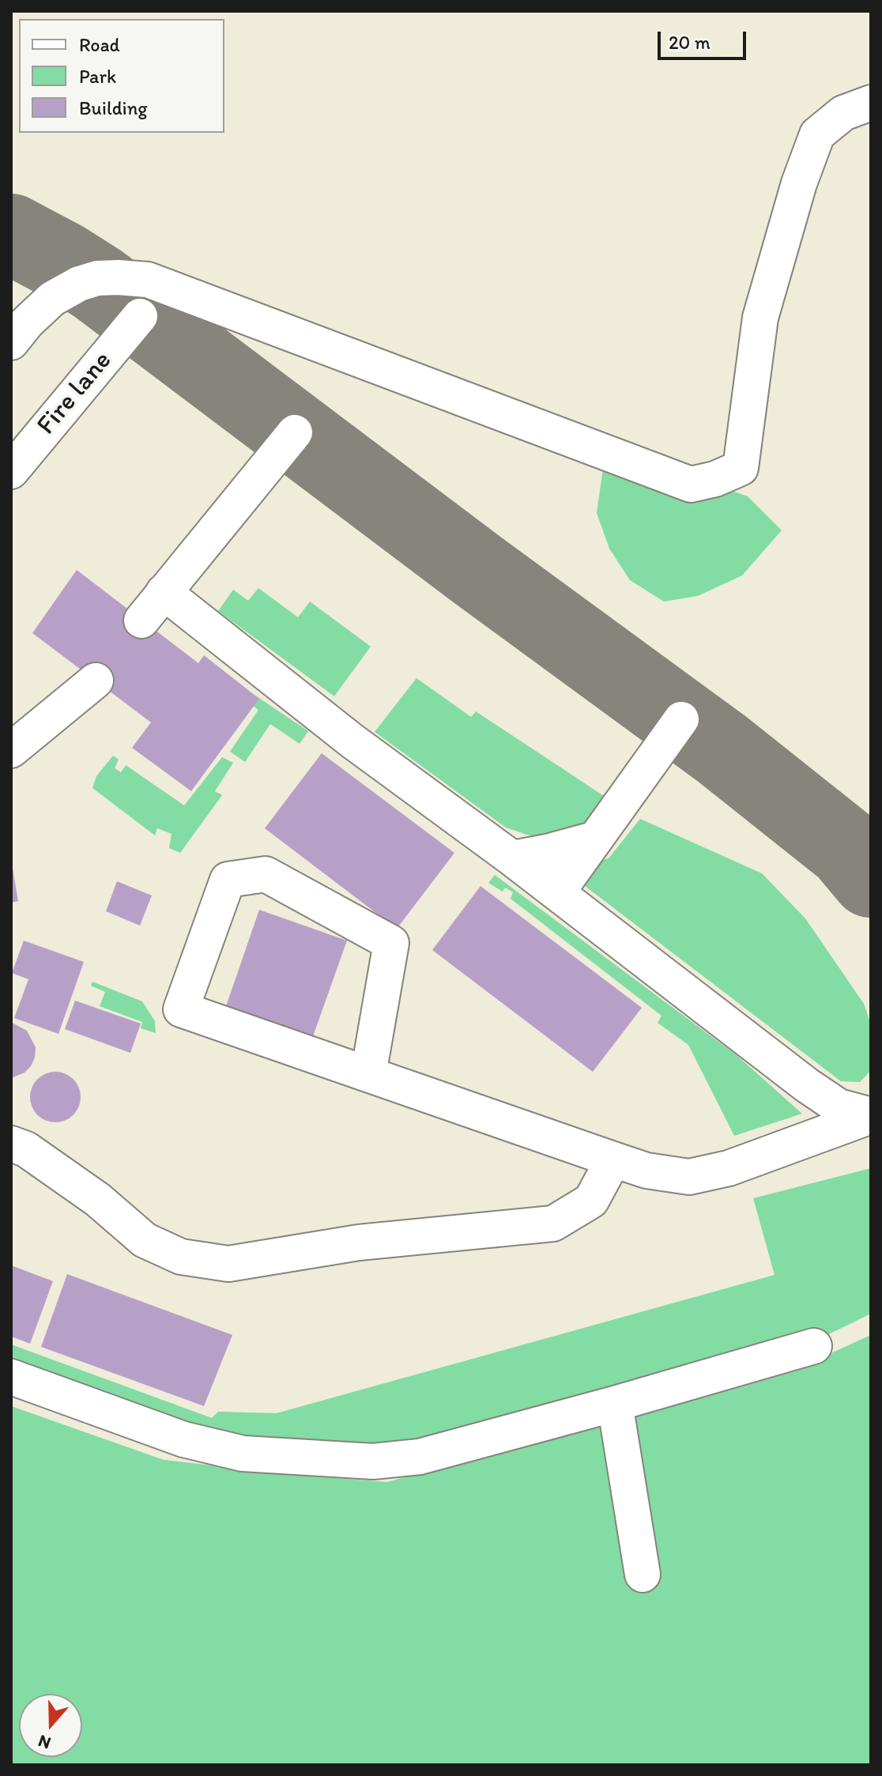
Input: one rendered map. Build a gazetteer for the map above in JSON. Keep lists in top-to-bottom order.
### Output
{
  "streets": {
    "lane": ["Fire lane"]
  },
  "legend": ["Road", "Park", "Building"],
  "scale_bar": "20 m",
  "north": "bottom"
}
